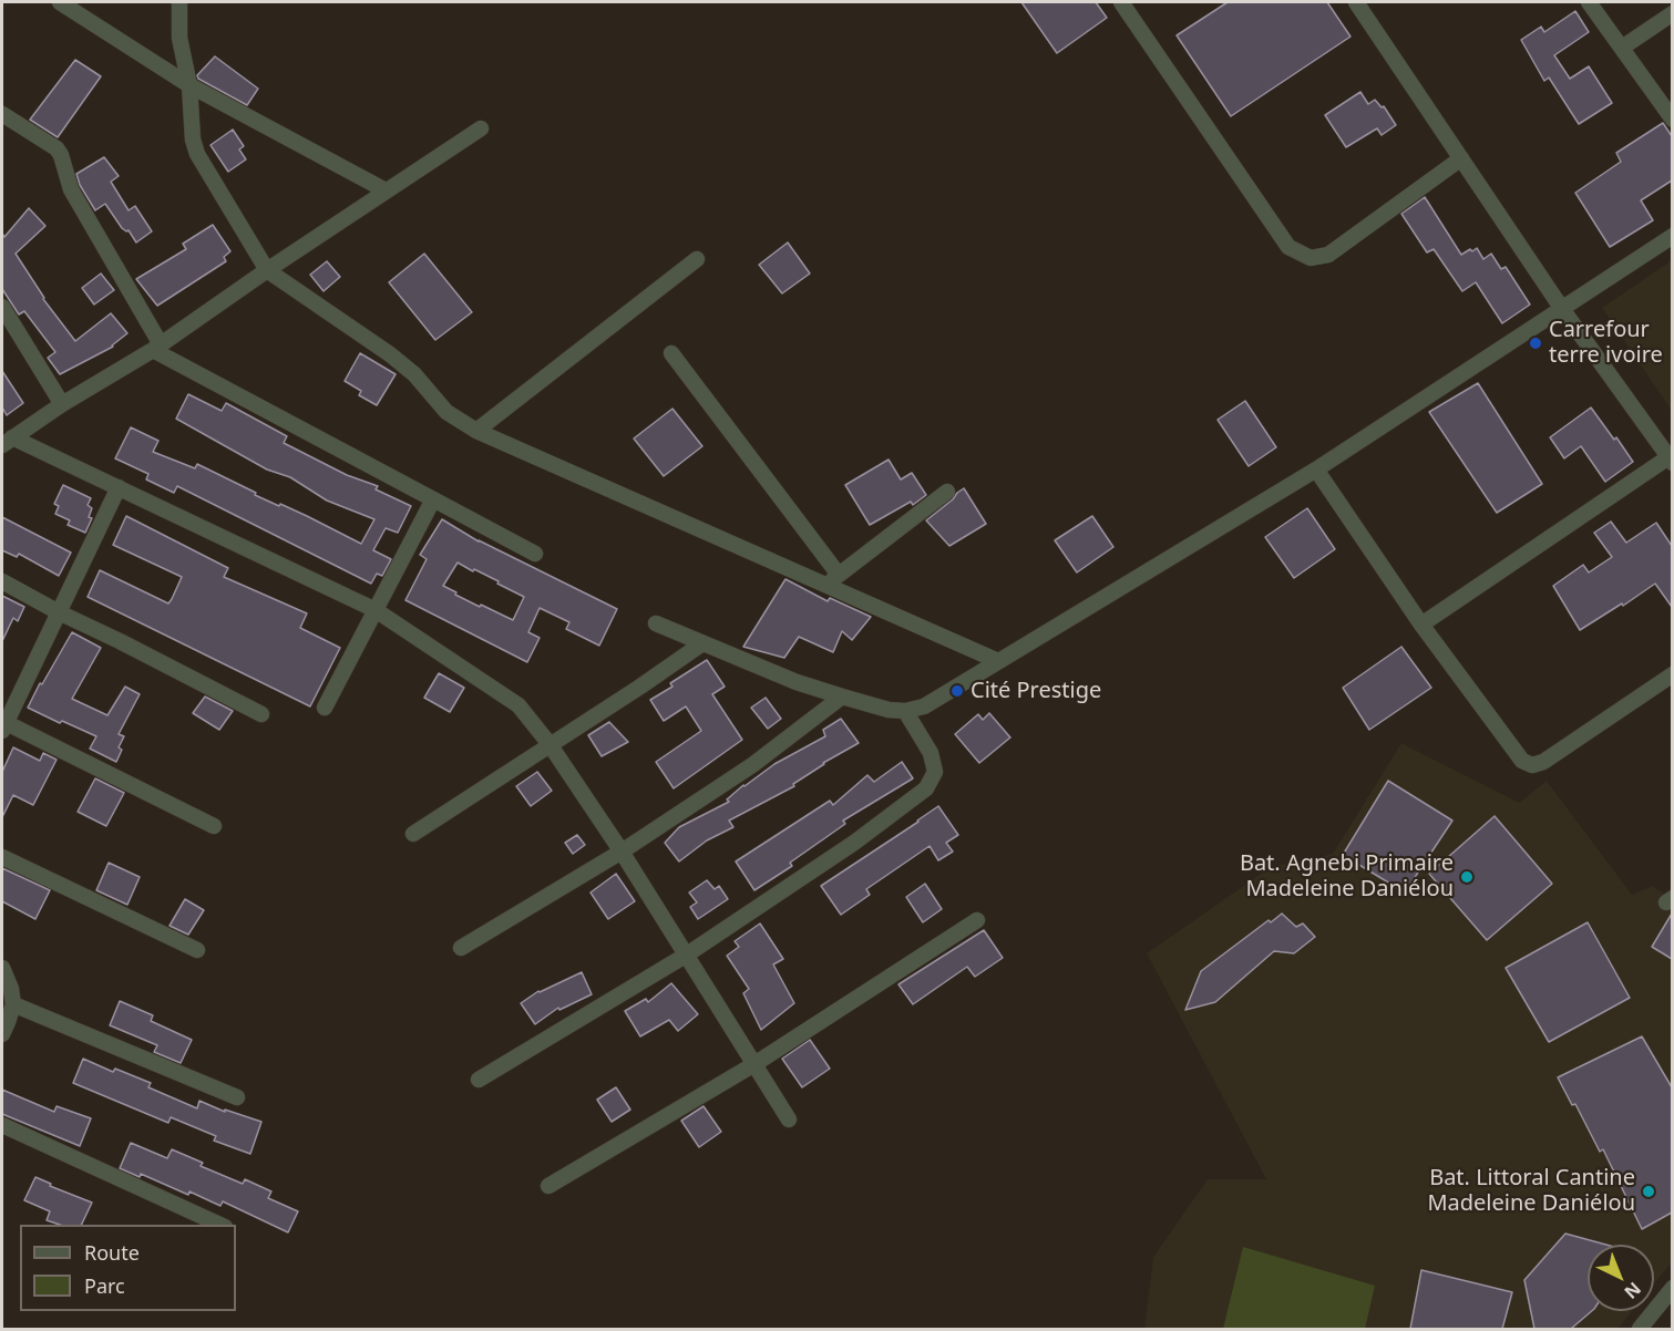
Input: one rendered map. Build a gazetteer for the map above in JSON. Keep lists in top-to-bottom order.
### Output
{
  "places": [
    "Carrefour terre ivoire",
    "Cité Prestige",
    "Bat. Agnebi Primaire Madeleine Daniélou",
    "Bat. Littoral Cantine Madeleine Daniélou"
  ],
  "legend": ["Route", "Parc"],
  "north": "bottom right"
}
